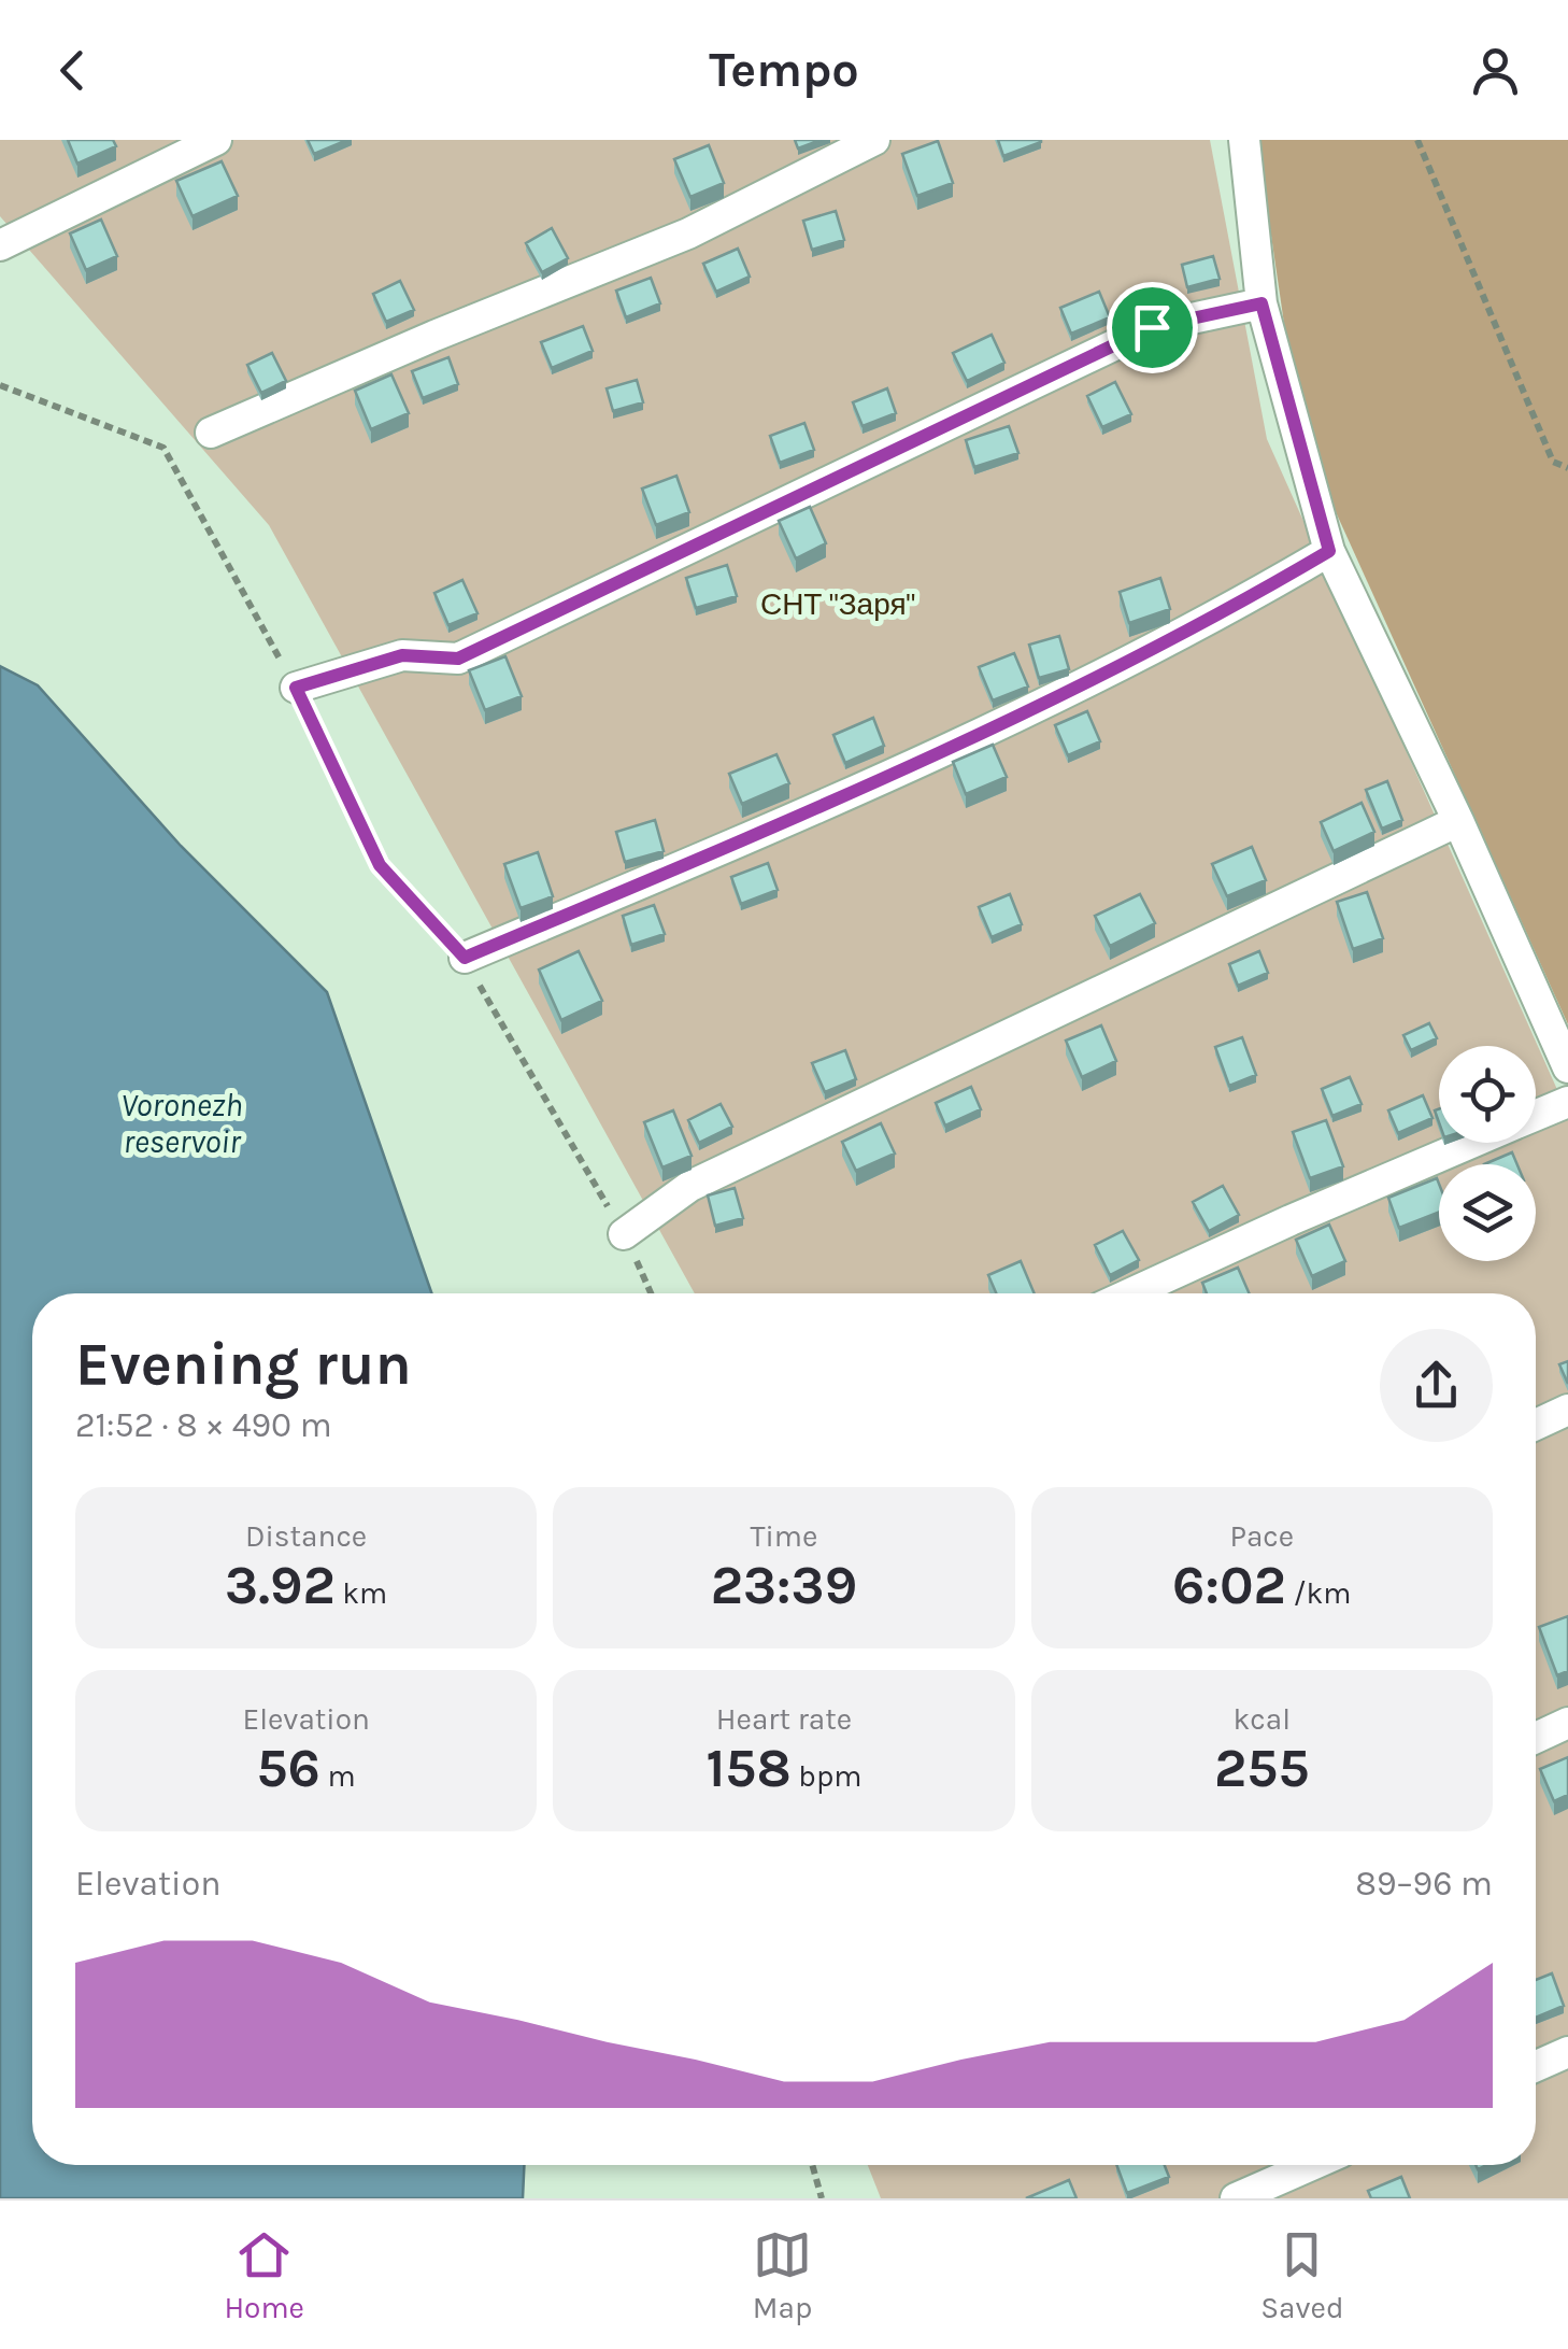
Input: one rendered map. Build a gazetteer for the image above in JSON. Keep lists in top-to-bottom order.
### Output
{
  "water": ["Voronezh reservoir"],
  "parks": ["СНТ \"Заря\""],
  "page": {
    "header": "Tempo",
    "heading": ["Evening run", "21:52 · 8 × 490 m"],
    "stats": [
      ["Distance", "3.92 km"],
      ["Time", "23:39"],
      ["Pace", "6:02 /km"],
      ["Elevation", "56 m"],
      ["Heart rate", "158 bpm"],
      ["kcal", "255"]
    ],
    "chart": ["Elevation", "89–96 m"],
    "tabs": ["Home", "Map", "Saved"]
  }
}
